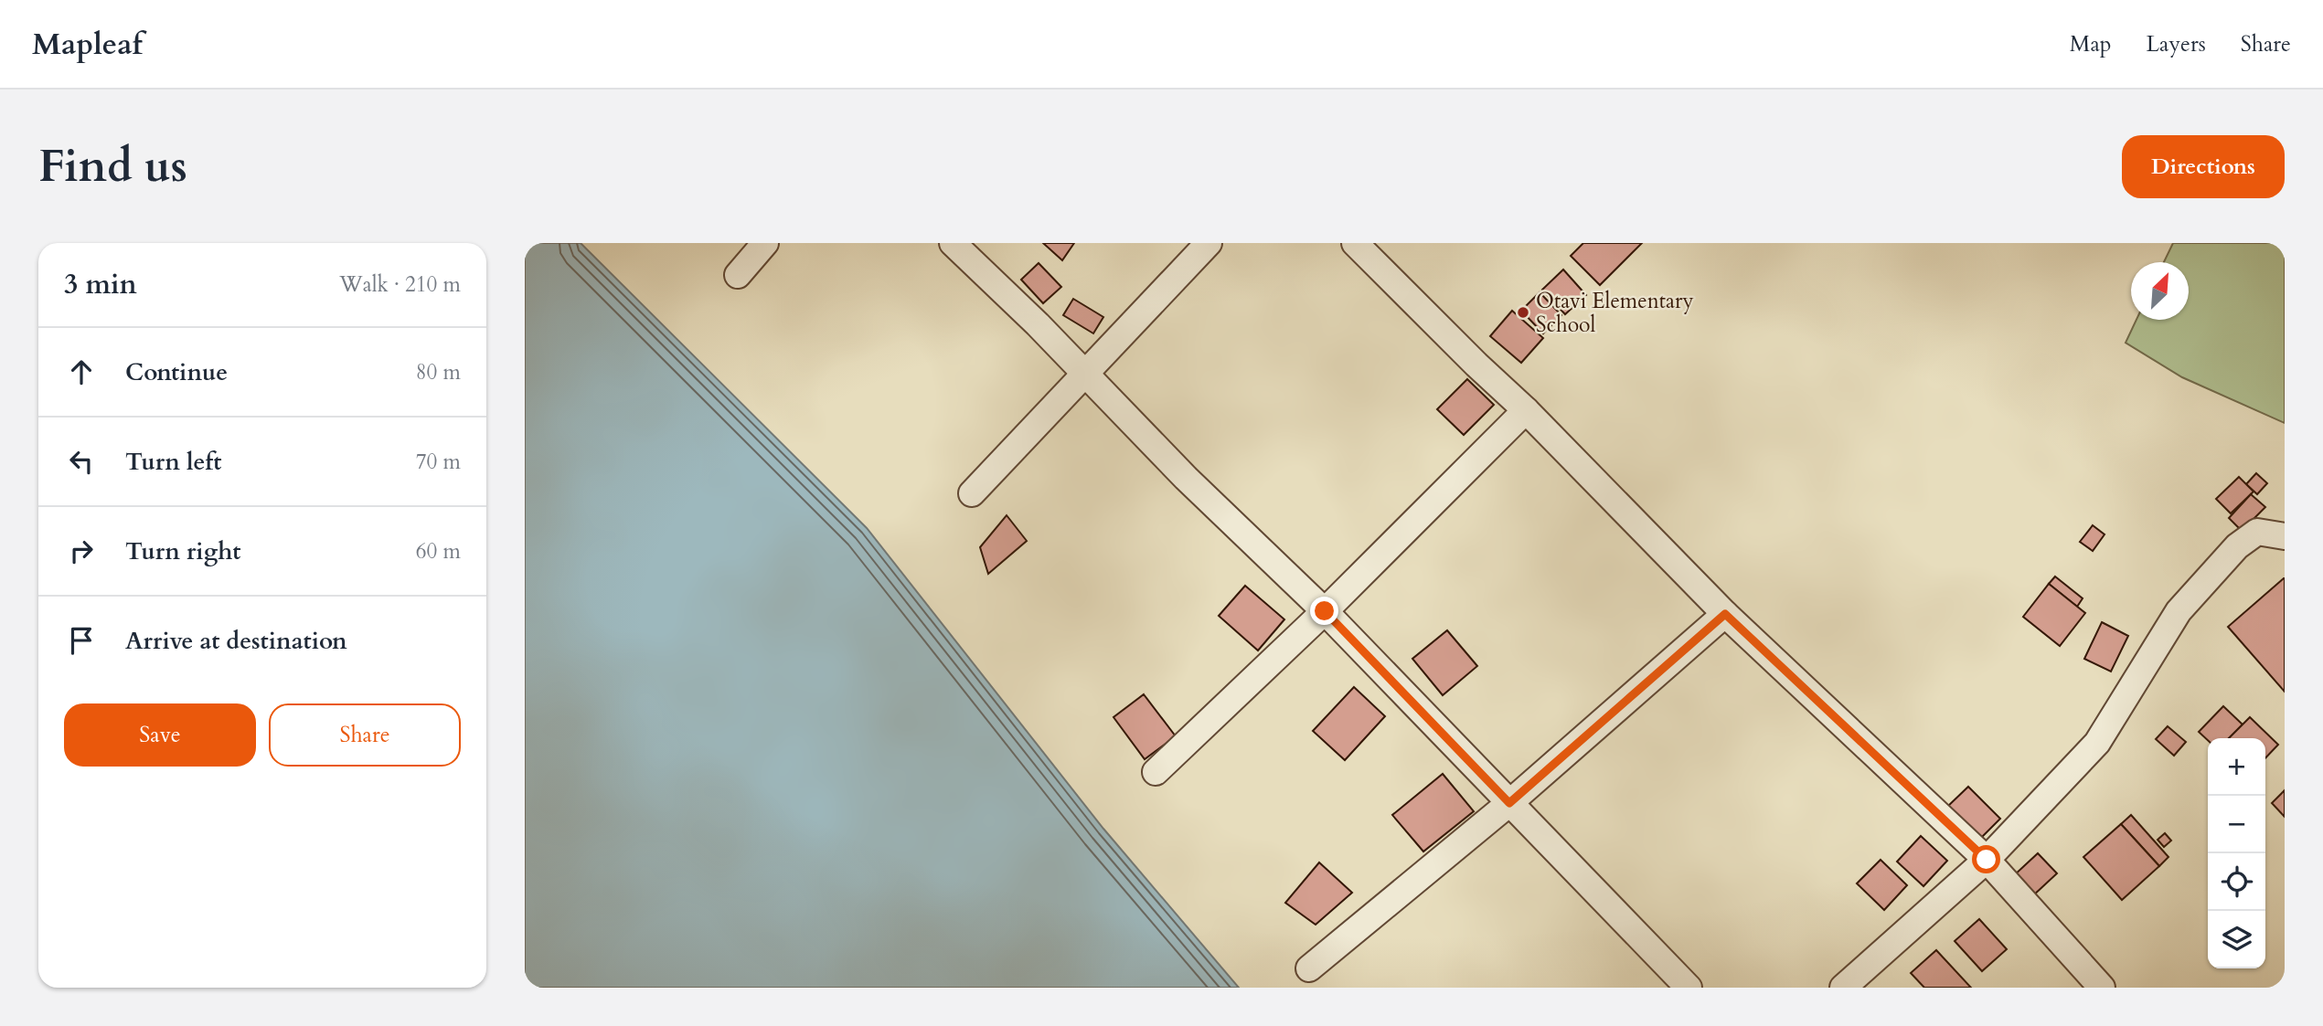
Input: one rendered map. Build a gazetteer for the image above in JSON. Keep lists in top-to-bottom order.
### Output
{
  "places": ["Otavi Elementary School"],
  "north": "top right",
  "page": {
    "header": "Mapleaf",
    "nav": ["Map", "Layers", "Share"],
    "buttons": [
      "Directions",
      ["Save", "Share"]
    ],
    "title": "Find us",
    "heading": ["3 min", "Walk · 210 m"],
    "list": [
      ["Continue", "80 m"],
      ["Turn left", "70 m"],
      ["Turn right", "60 m"],
      "Arrive at destination"
    ],
    "map_buttons": ["+", "−"]
  }
}
